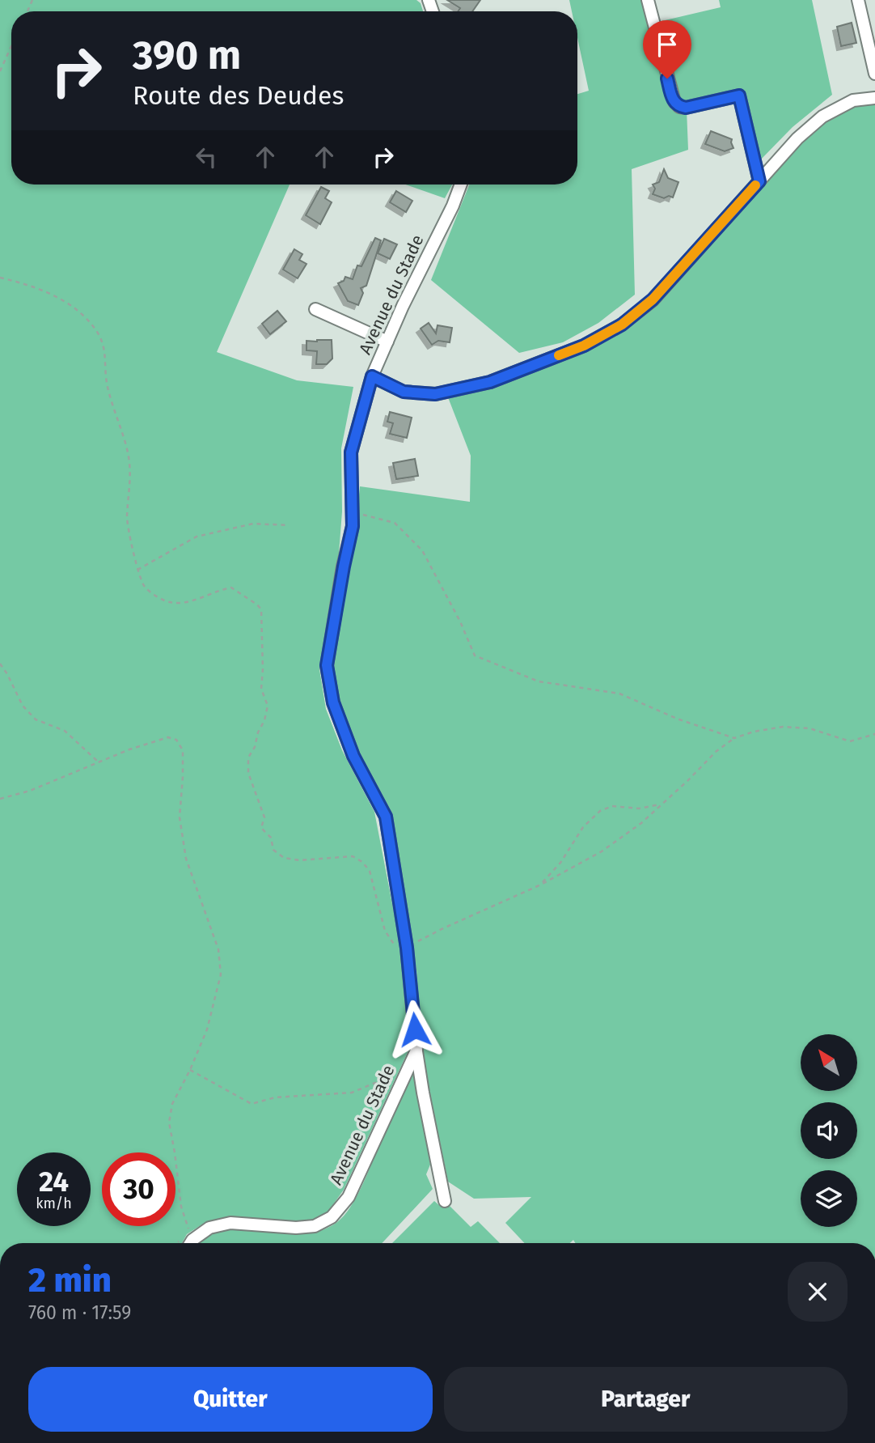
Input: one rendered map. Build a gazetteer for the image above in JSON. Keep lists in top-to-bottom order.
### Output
{
  "streets": {
    "street": ["Avenue du Stade"]
  },
  "north": "top left",
  "page": {
    "turn": ["390 m", "Route des Deudes"],
    "speed": "24 km/h",
    "limit": "30",
    "heading": ["2 min", "760 m · 17:59"],
    "buttons": ["Quitter", "Partager"]
  }
}
